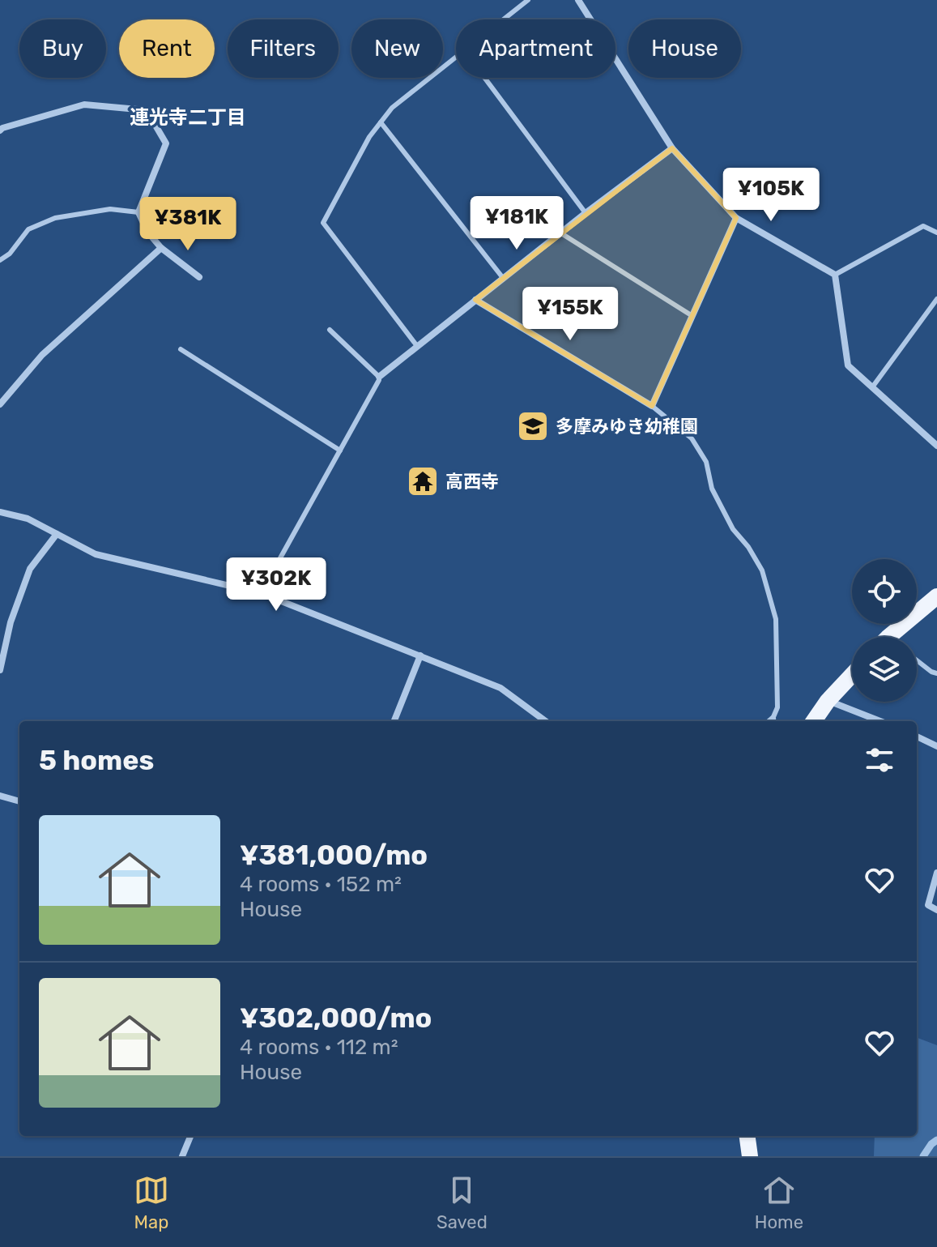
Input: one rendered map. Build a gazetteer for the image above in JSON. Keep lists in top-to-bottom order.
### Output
{
  "districts": ["連光寺二丁目"],
  "places": {
    "school or university": ["多摩みゆき幼稚園"],
    "temple": ["高西寺"]
  },
  "page": {
    "chip": [
      "Buy",
      "Rent",
      "Filters",
      "New",
      "Apartment",
      "House"
    ],
    "price": [
      "¥105K",
      "¥181K",
      "¥381K",
      "¥155K",
      "¥302K"
    ],
    "heading": "5 homes",
    "list": [
      {
        "name": "¥381,000/mo",
        "note": "4 rooms · 152 m² · House"
      },
      {
        "name": "¥302,000/mo",
        "note": "4 rooms · 112 m² · House"
      }
    ],
    "tabs": ["Map", "Saved", "Home"]
  }
}
